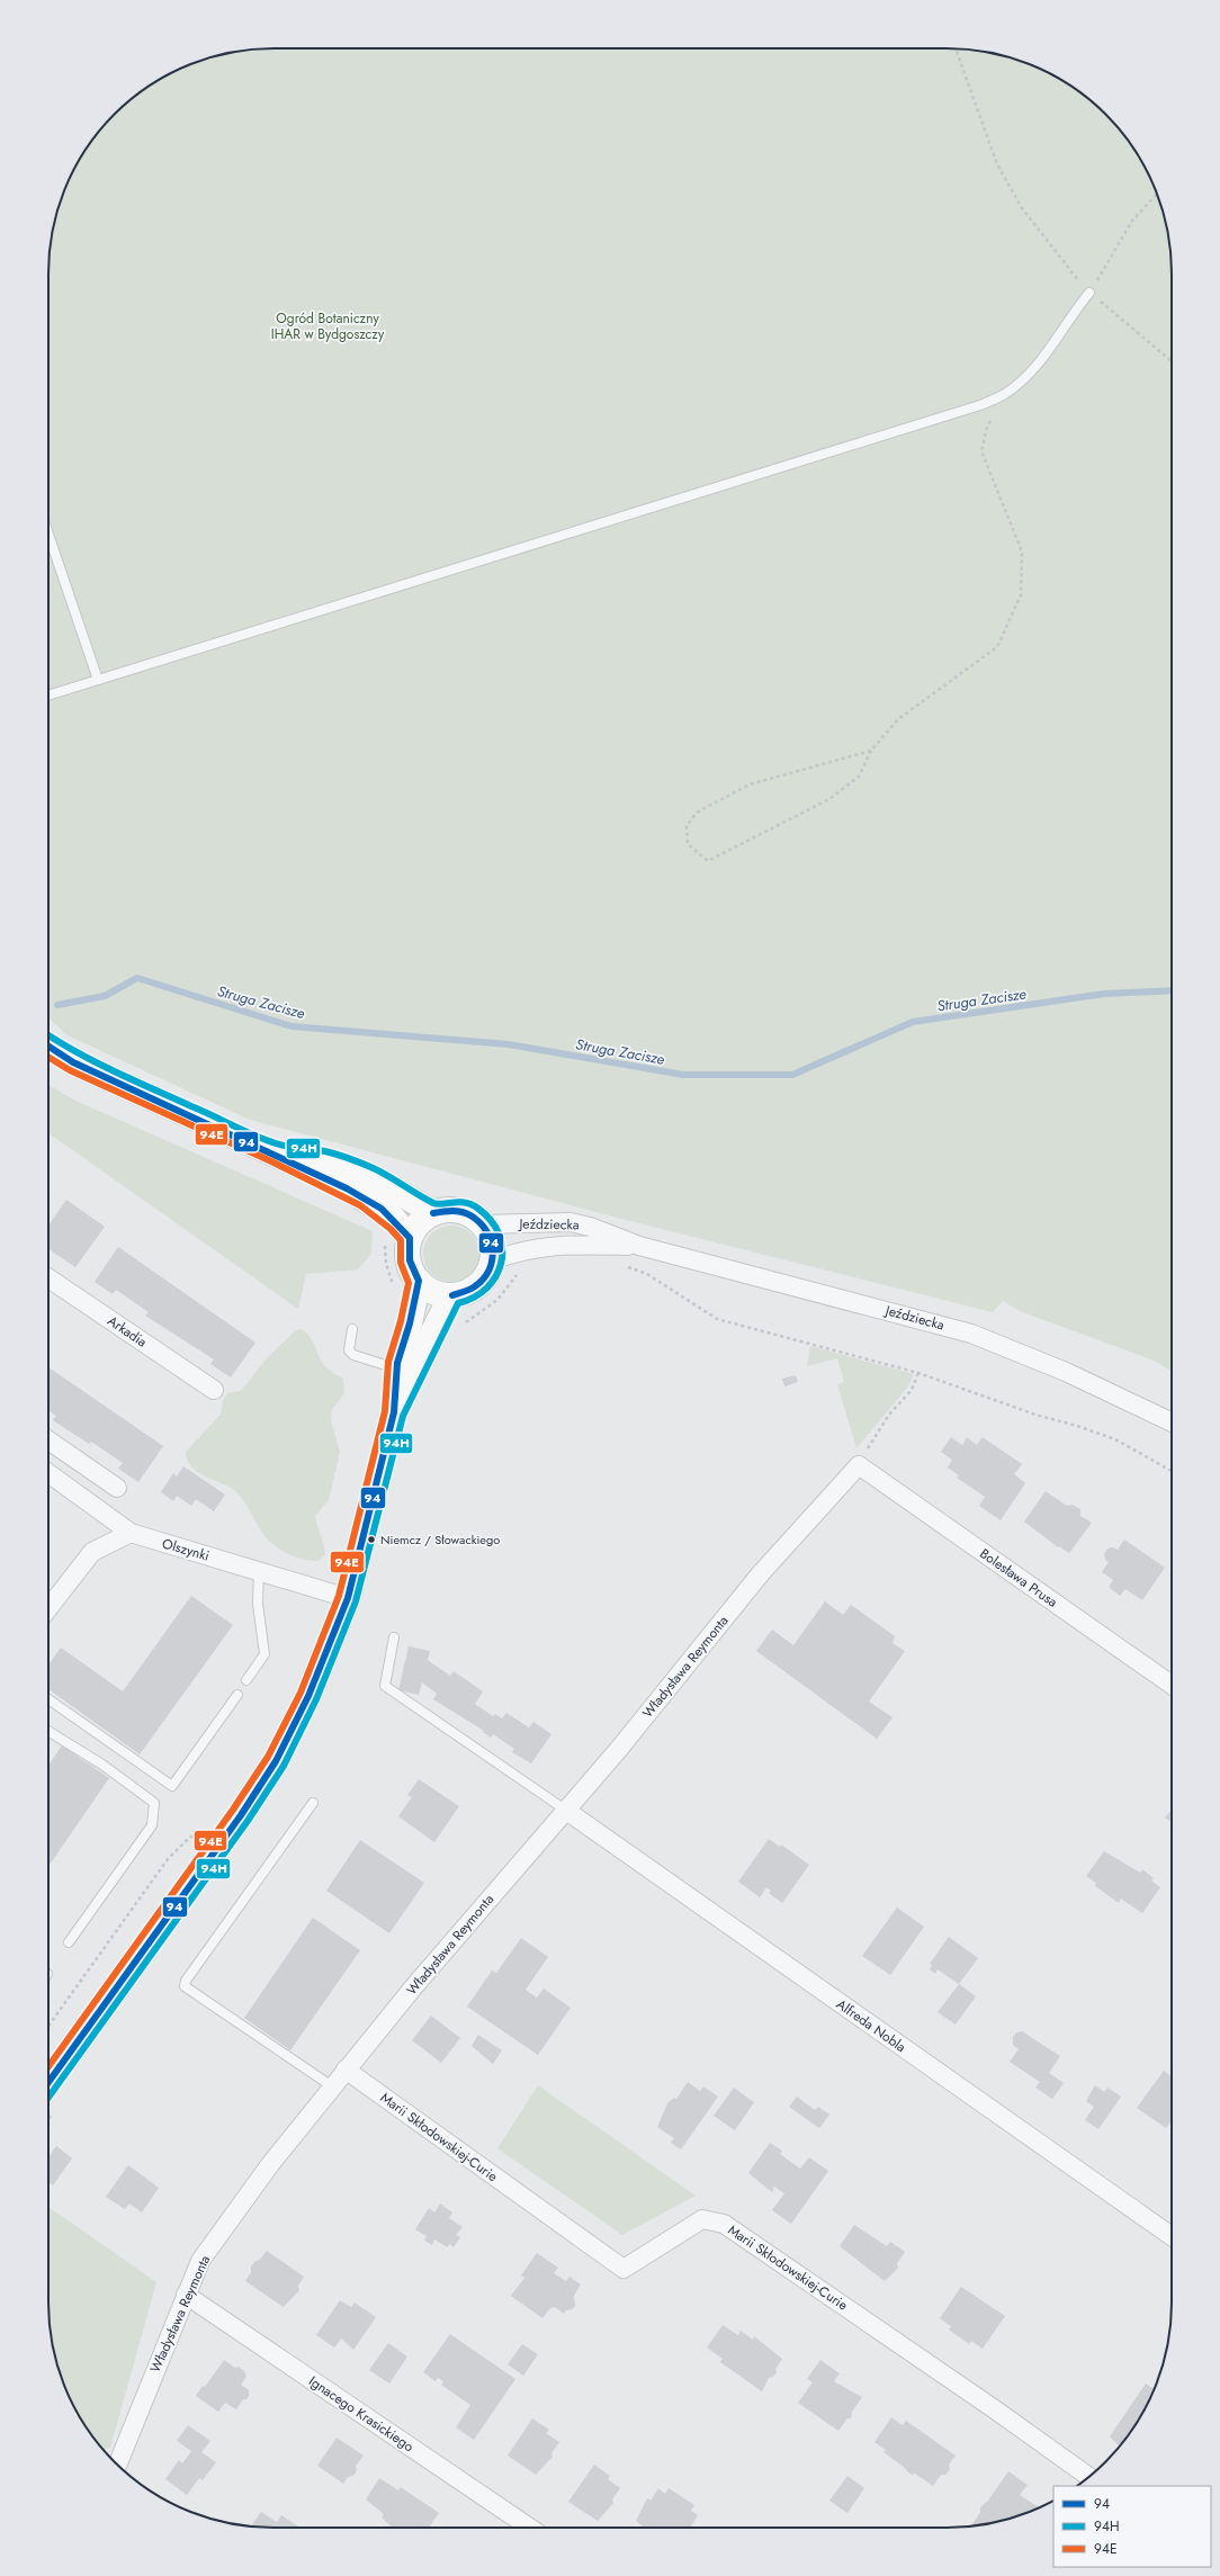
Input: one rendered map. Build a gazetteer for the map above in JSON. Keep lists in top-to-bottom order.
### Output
{
  "streets": {
    "street": [
      "Jeździecka",
      "Arkadia",
      "Olszynki",
      "Bolesława Prusa",
      "Władysława Reymonta",
      "Alfreda Nobla",
      "Marii Skłodowskiej-Curie",
      "Ignacego Krasickiego"
    ]
  },
  "crossings": [
    ["Bolesława Prusa", "Władysława Reymonta"],
    ["Władysława Reymonta", "Alfreda Nobla"],
    ["Władysława Reymonta", "Marii Skłodowskiej-Curie"],
    ["Władysława Reymonta", "Ignacego Krasickiego"]
  ],
  "water": ["Struga Zacisze"],
  "parks": ["Ogród Botaniczny IHAR w Bydgoszczy"],
  "places": ["Niemcz / Słowackiego"],
  "lines": ["transit line 94H", "transit line 94", "transit line 94E"],
  "legend": ["94", "94H", "94E"]
}
